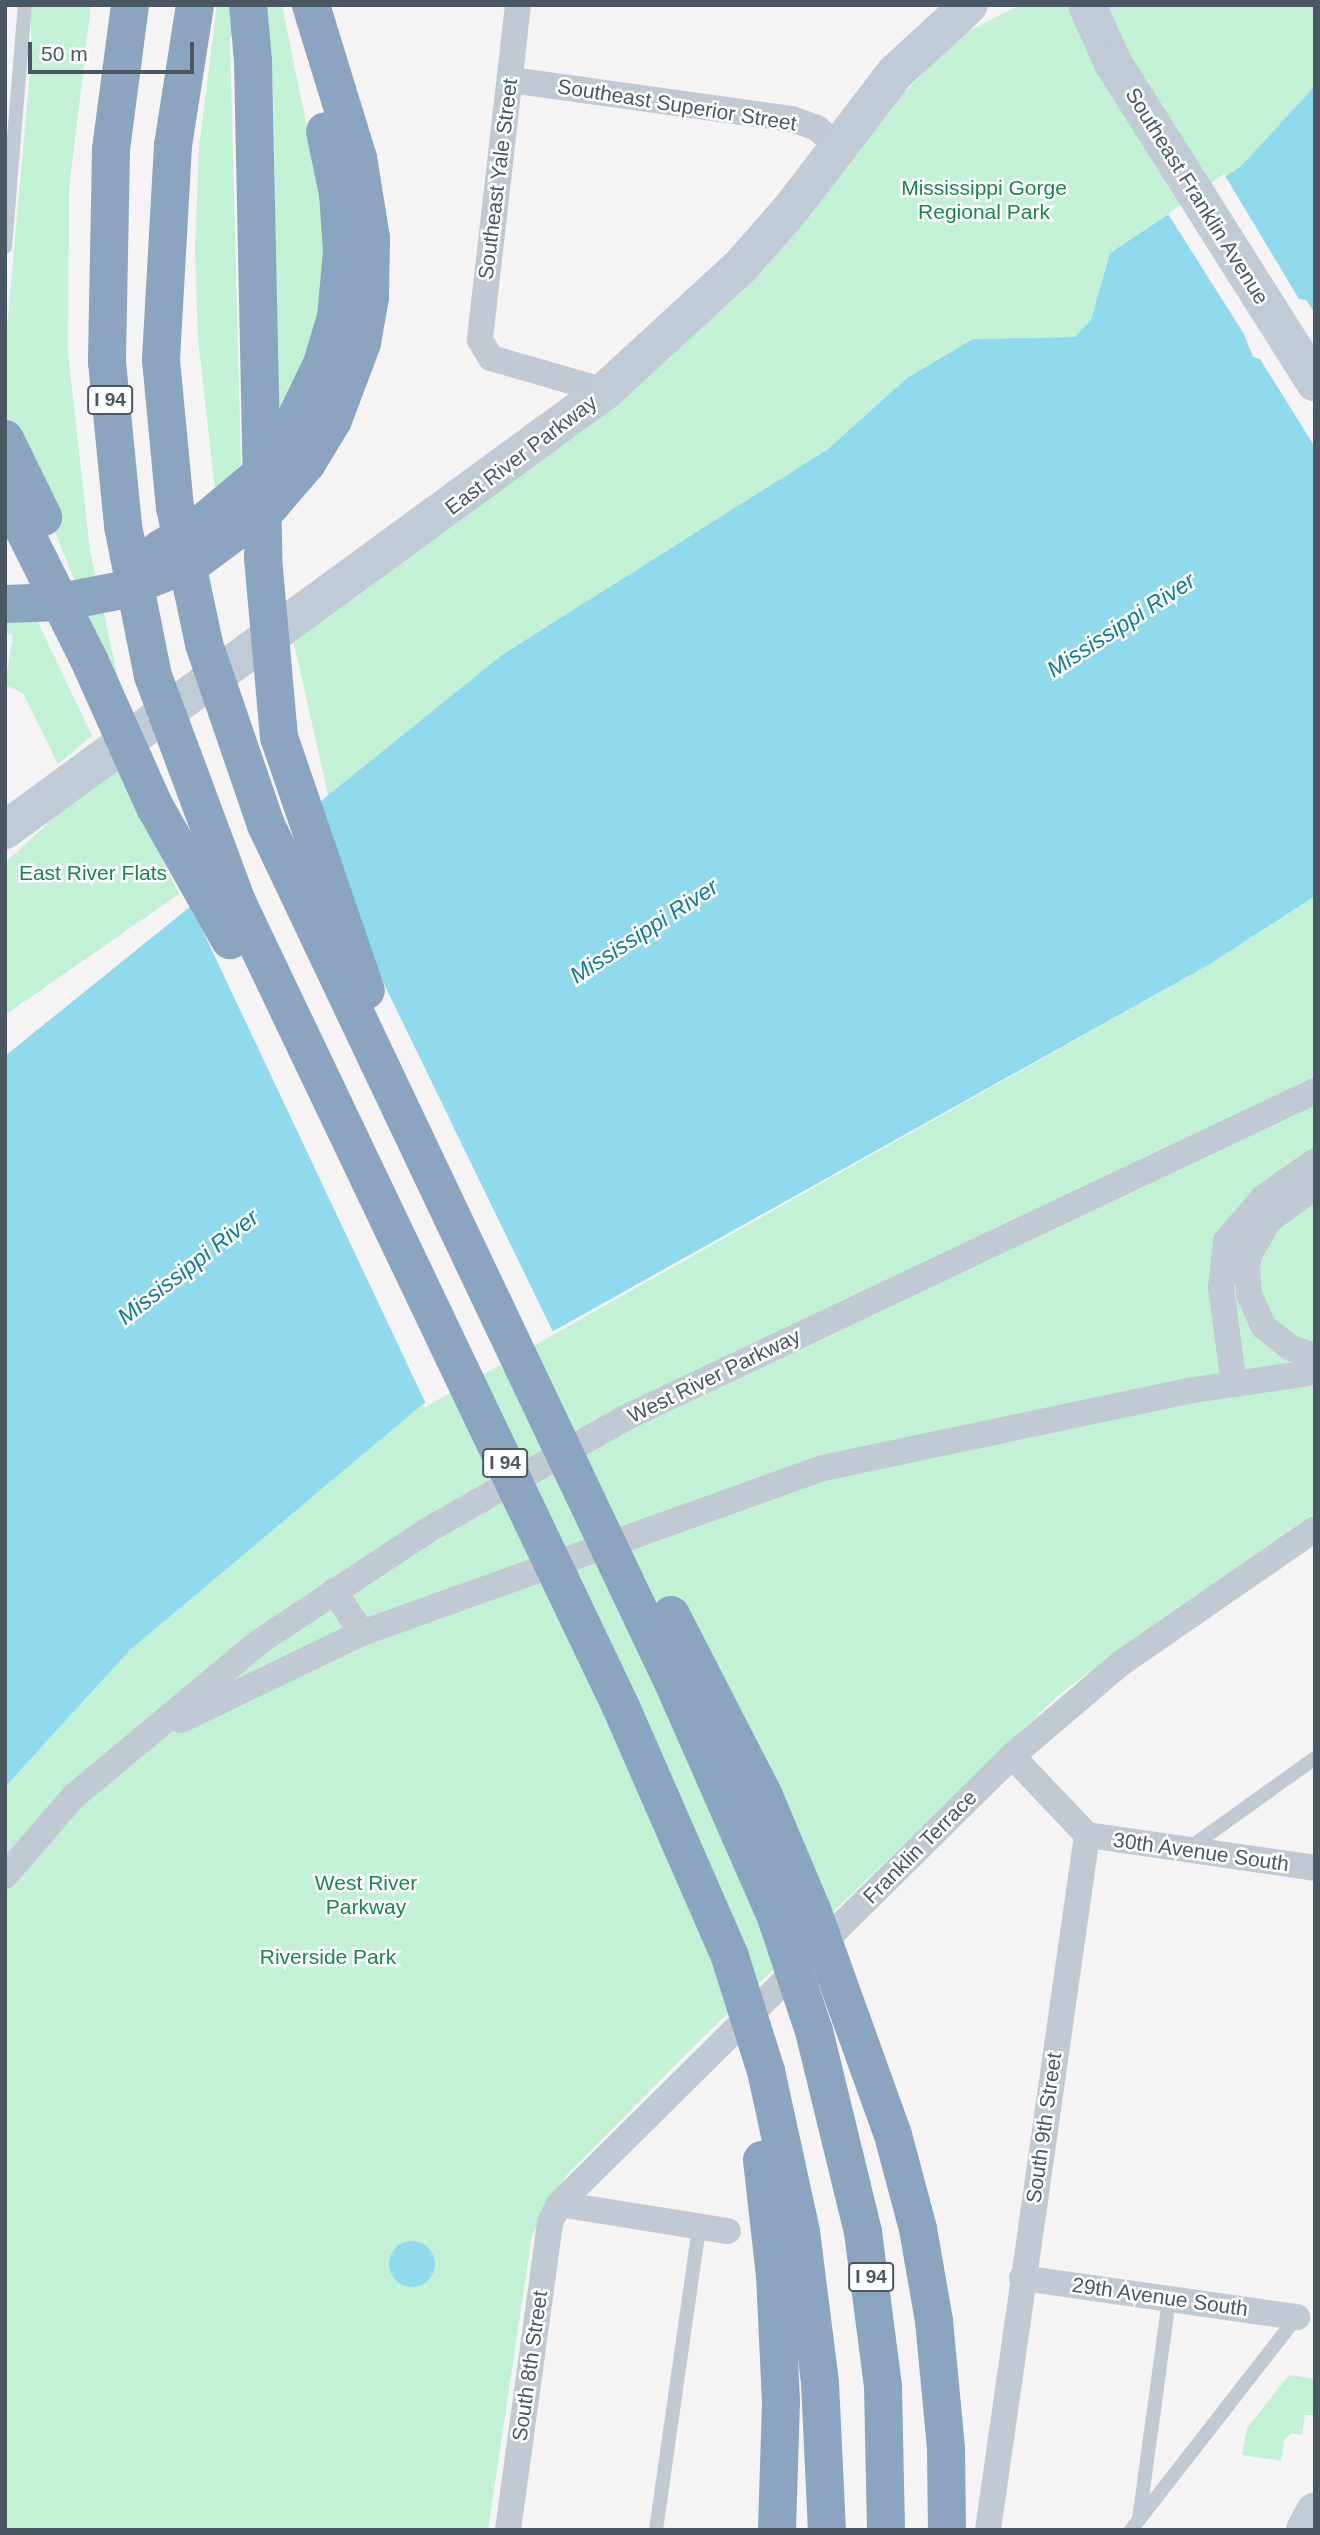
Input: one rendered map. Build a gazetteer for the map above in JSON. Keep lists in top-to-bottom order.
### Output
{
  "streets": {
    "highway": ["I 94"],
    "street": [
      "Southeast Superior Street",
      "Southeast Yale Street",
      "Southeast Franklin Avenue",
      "East River Parkway",
      "West River Parkway",
      "Franklin Terrace",
      "30th Avenue South",
      "South 9th Street",
      "29th Avenue South",
      "South 8th Street"
    ]
  },
  "crossings": [
    ["Southeast Superior Street", "Southeast Yale Street"],
    ["Southeast Superior Street", "East River Parkway"],
    ["Southeast Yale Street", "East River Parkway"],
    ["Franklin Terrace", "South 8th Street"],
    ["30th Avenue South", "South 9th Street"],
    ["South 9th Street", "29th Avenue South"]
  ],
  "water": ["Mississippi River"],
  "parks": [
    "Mississippi Gorge Regional Park",
    "East River Flats",
    "West River Parkway",
    "Riverside Park"
  ],
  "scale_bar": "50 m"
}
